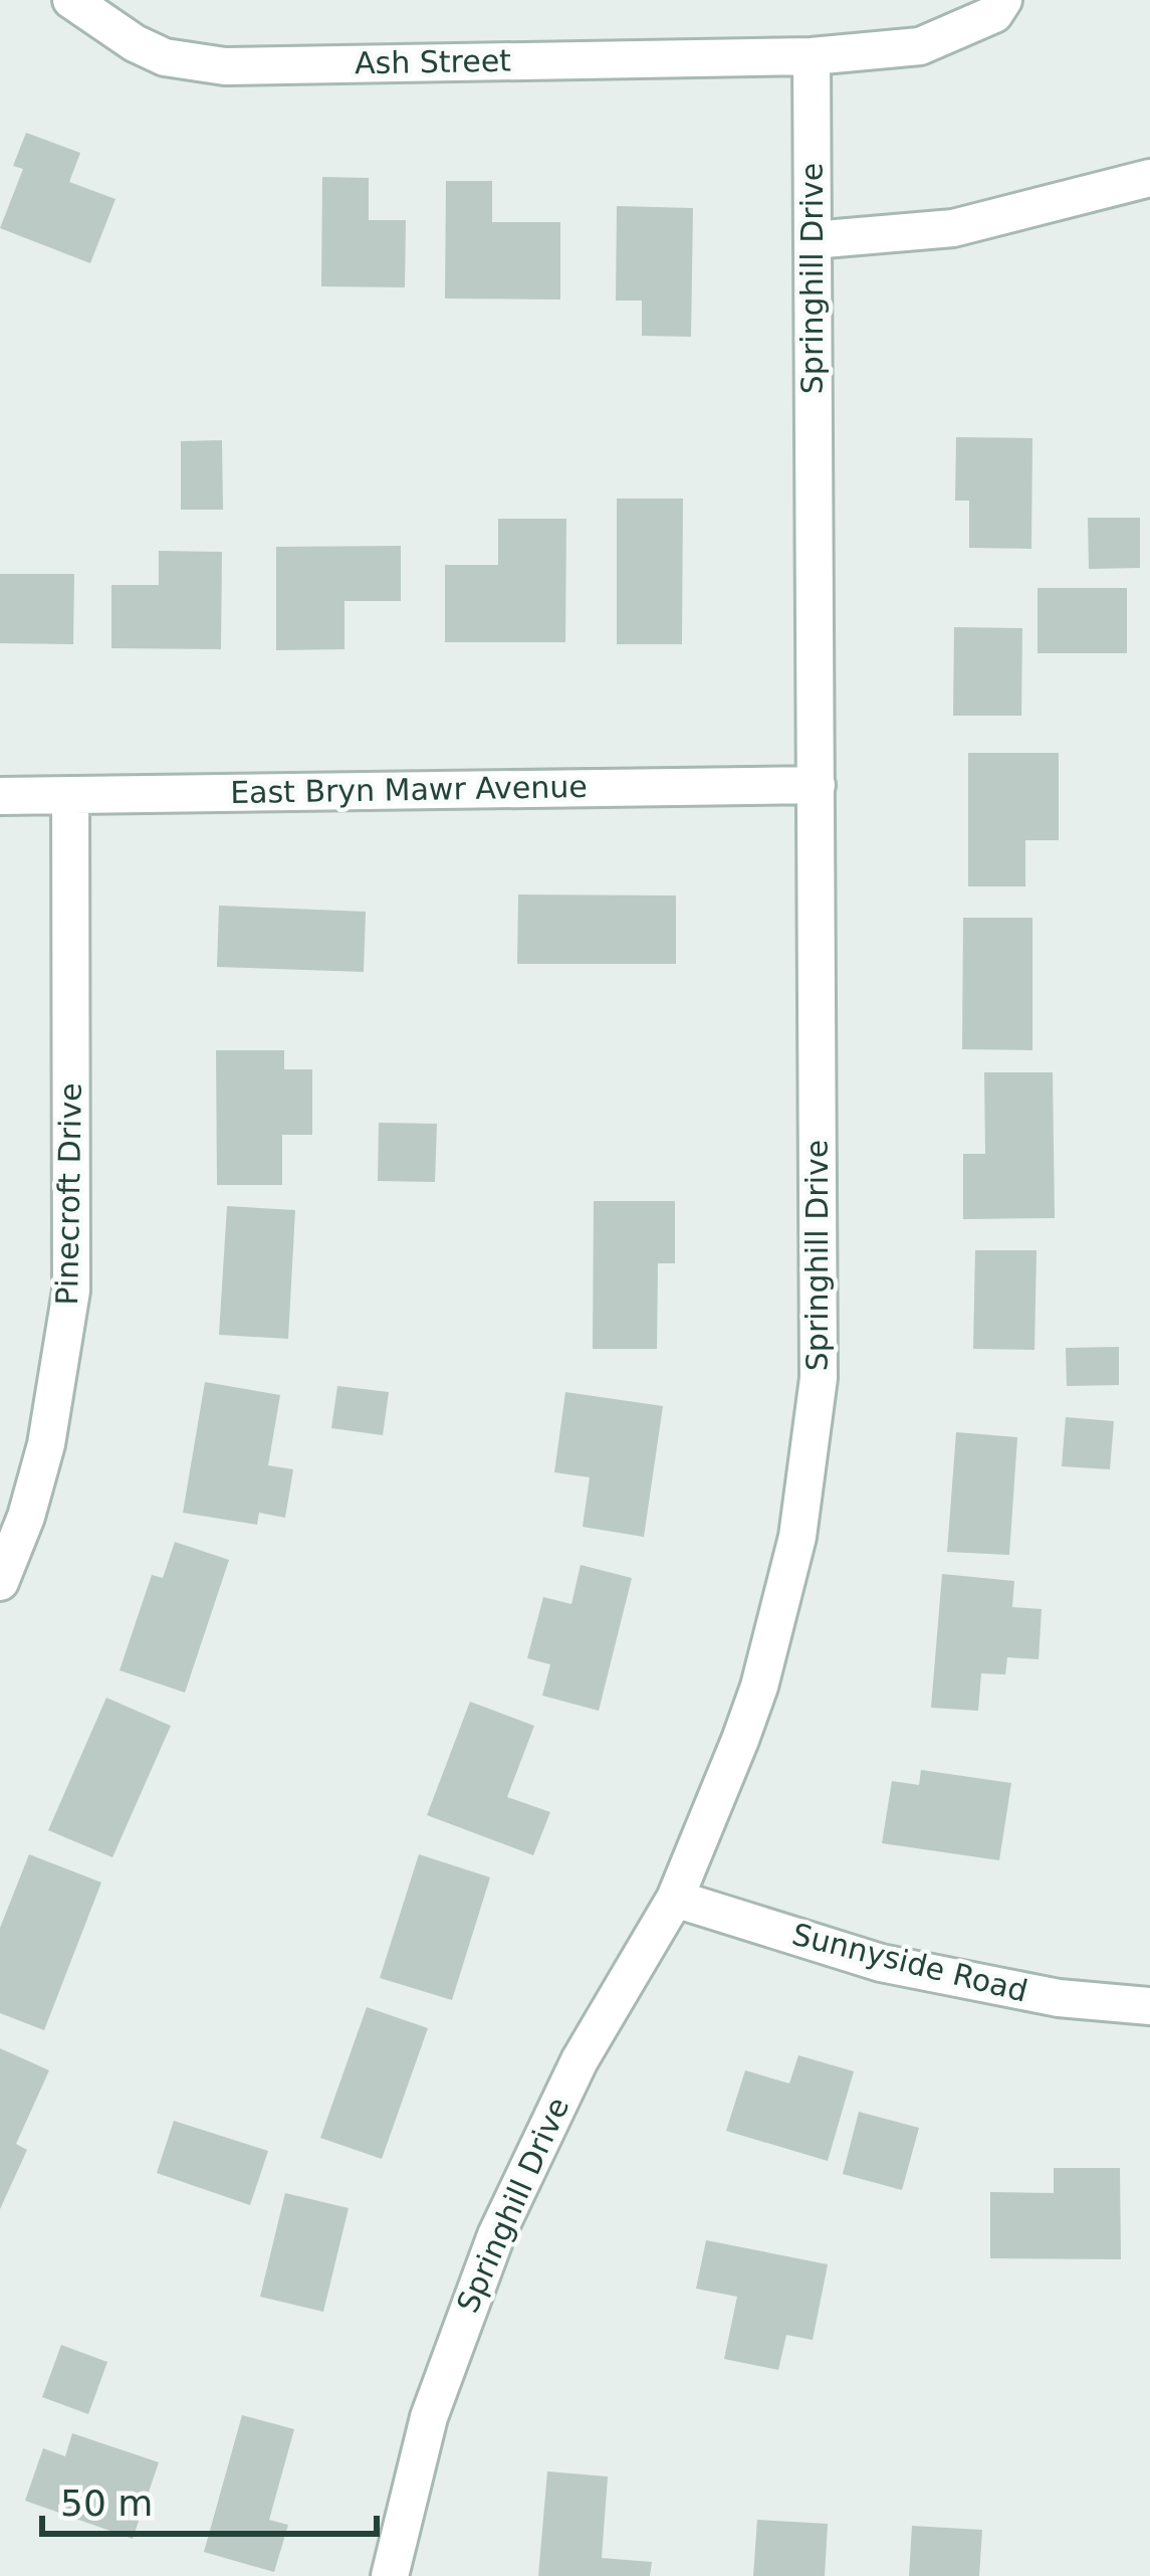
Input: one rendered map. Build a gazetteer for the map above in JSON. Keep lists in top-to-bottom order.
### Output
{
  "streets": {
    "street": [
      "Ash Street",
      "Springhill Drive",
      "East Bryn Mawr Avenue",
      "Pinecroft Drive",
      "Sunnyside Road"
    ]
  },
  "crossings": [
    ["Ash Street", "Springhill Drive"],
    ["Springhill Drive", "East Bryn Mawr Avenue"],
    ["Springhill Drive", "Sunnyside Road"],
    ["East Bryn Mawr Avenue", "Pinecroft Drive"]
  ],
  "scale_bar": "50 m"
}
